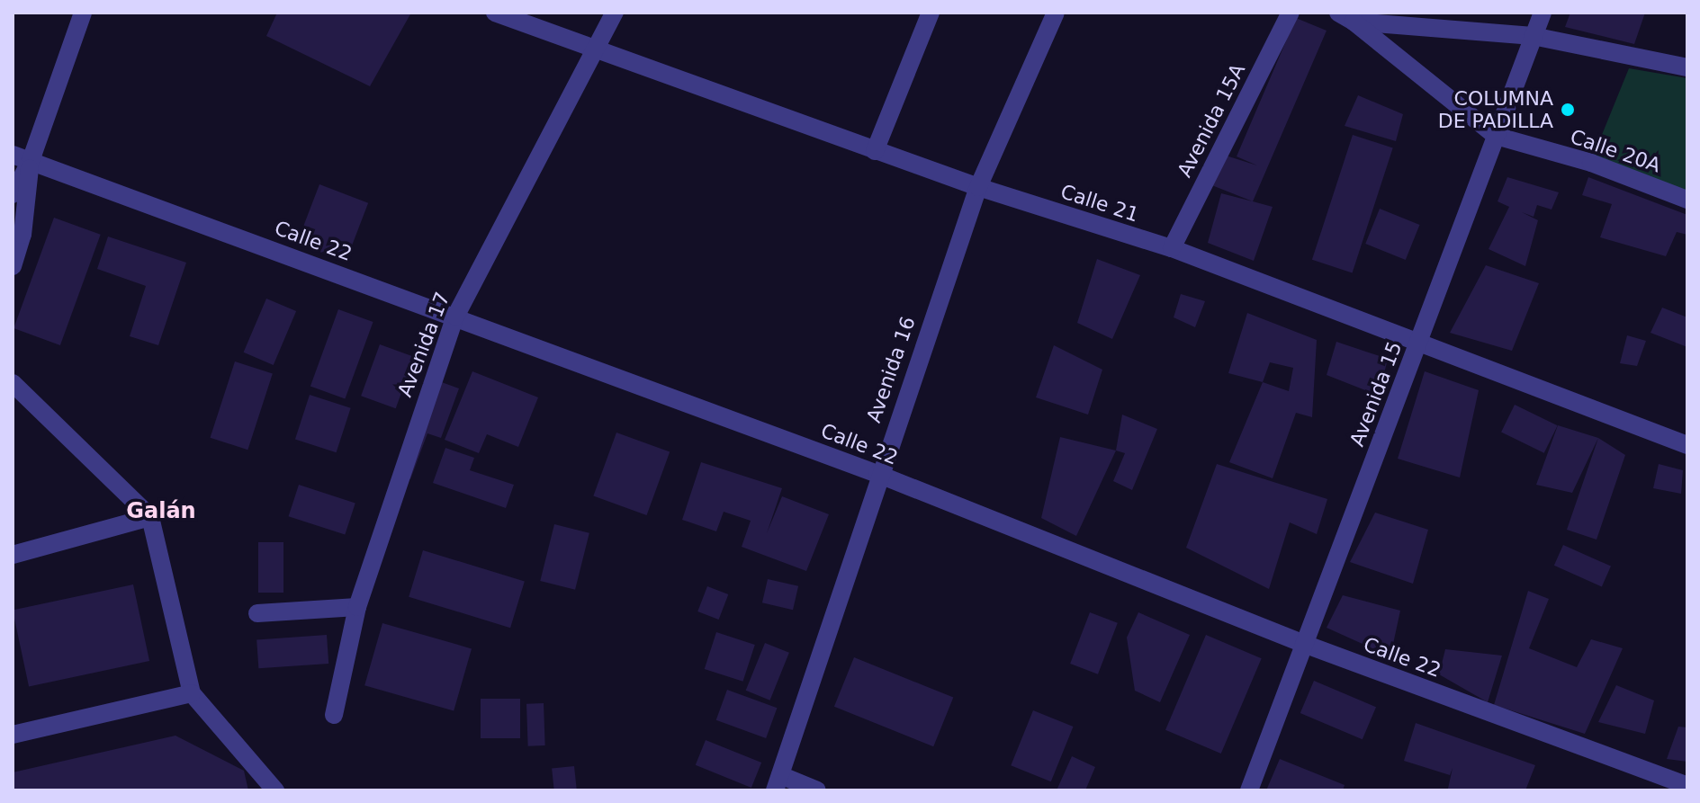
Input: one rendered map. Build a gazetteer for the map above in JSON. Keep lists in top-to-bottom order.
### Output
{
  "streets": {
    "street": [
      "Avenida 15A",
      "Calle 20A",
      "Calle 21",
      "Calle 22",
      "Avenida 17",
      "Avenida 16",
      "Avenida 15"
    ]
  },
  "crossings": [
    ["Avenida 15A", "Calle 21"],
    ["Calle 20A", "Avenida 15"],
    ["Calle 21", "Avenida 17"],
    ["Calle 21", "Avenida 16"],
    ["Calle 21", "Avenida 15"],
    ["Calle 22", "Avenida 17"],
    ["Calle 22", "Avenida 16"],
    ["Calle 22", "Avenida 15"]
  ],
  "districts": ["Galán"],
  "places": ["COLUMNA DE PADILLA"]
}
